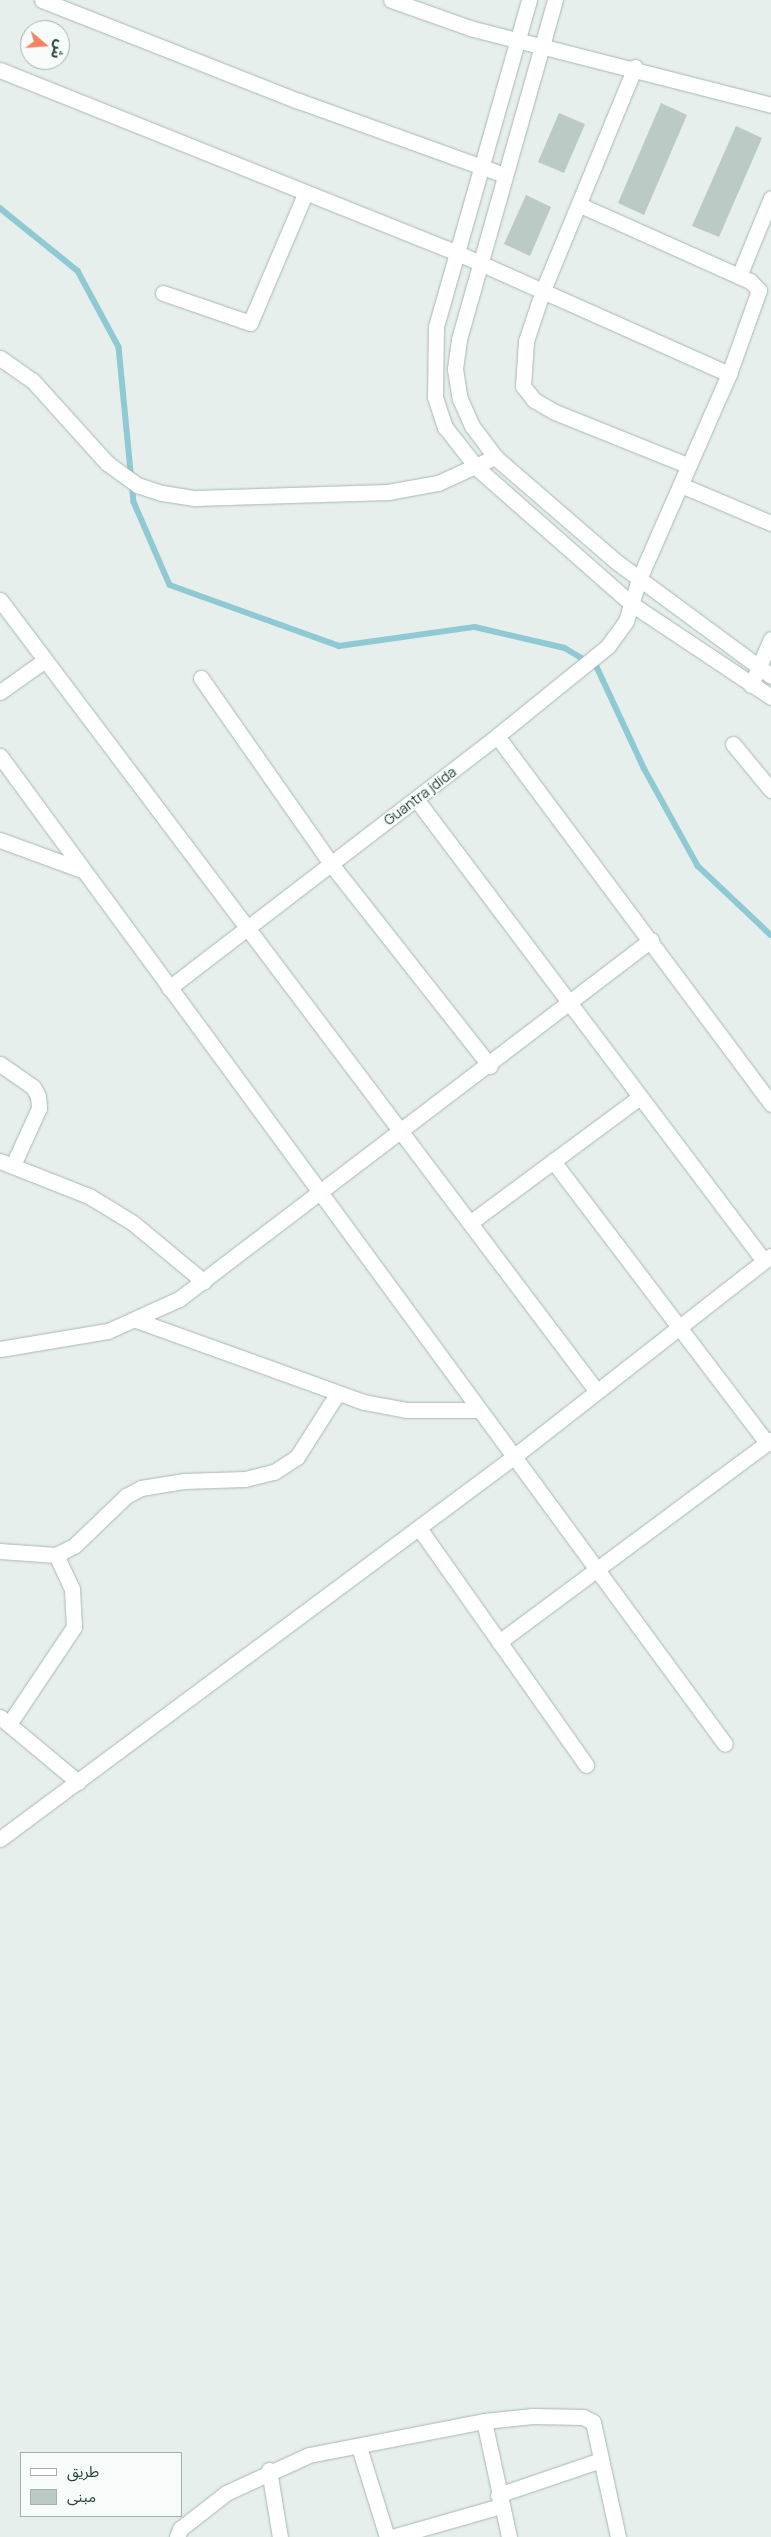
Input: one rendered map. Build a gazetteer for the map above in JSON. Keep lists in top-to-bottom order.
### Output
{
  "streets": {
    "street": ["Guantra jdida"]
  },
  "legend": ["طريق", "مبنى"],
  "north": "right"
}
